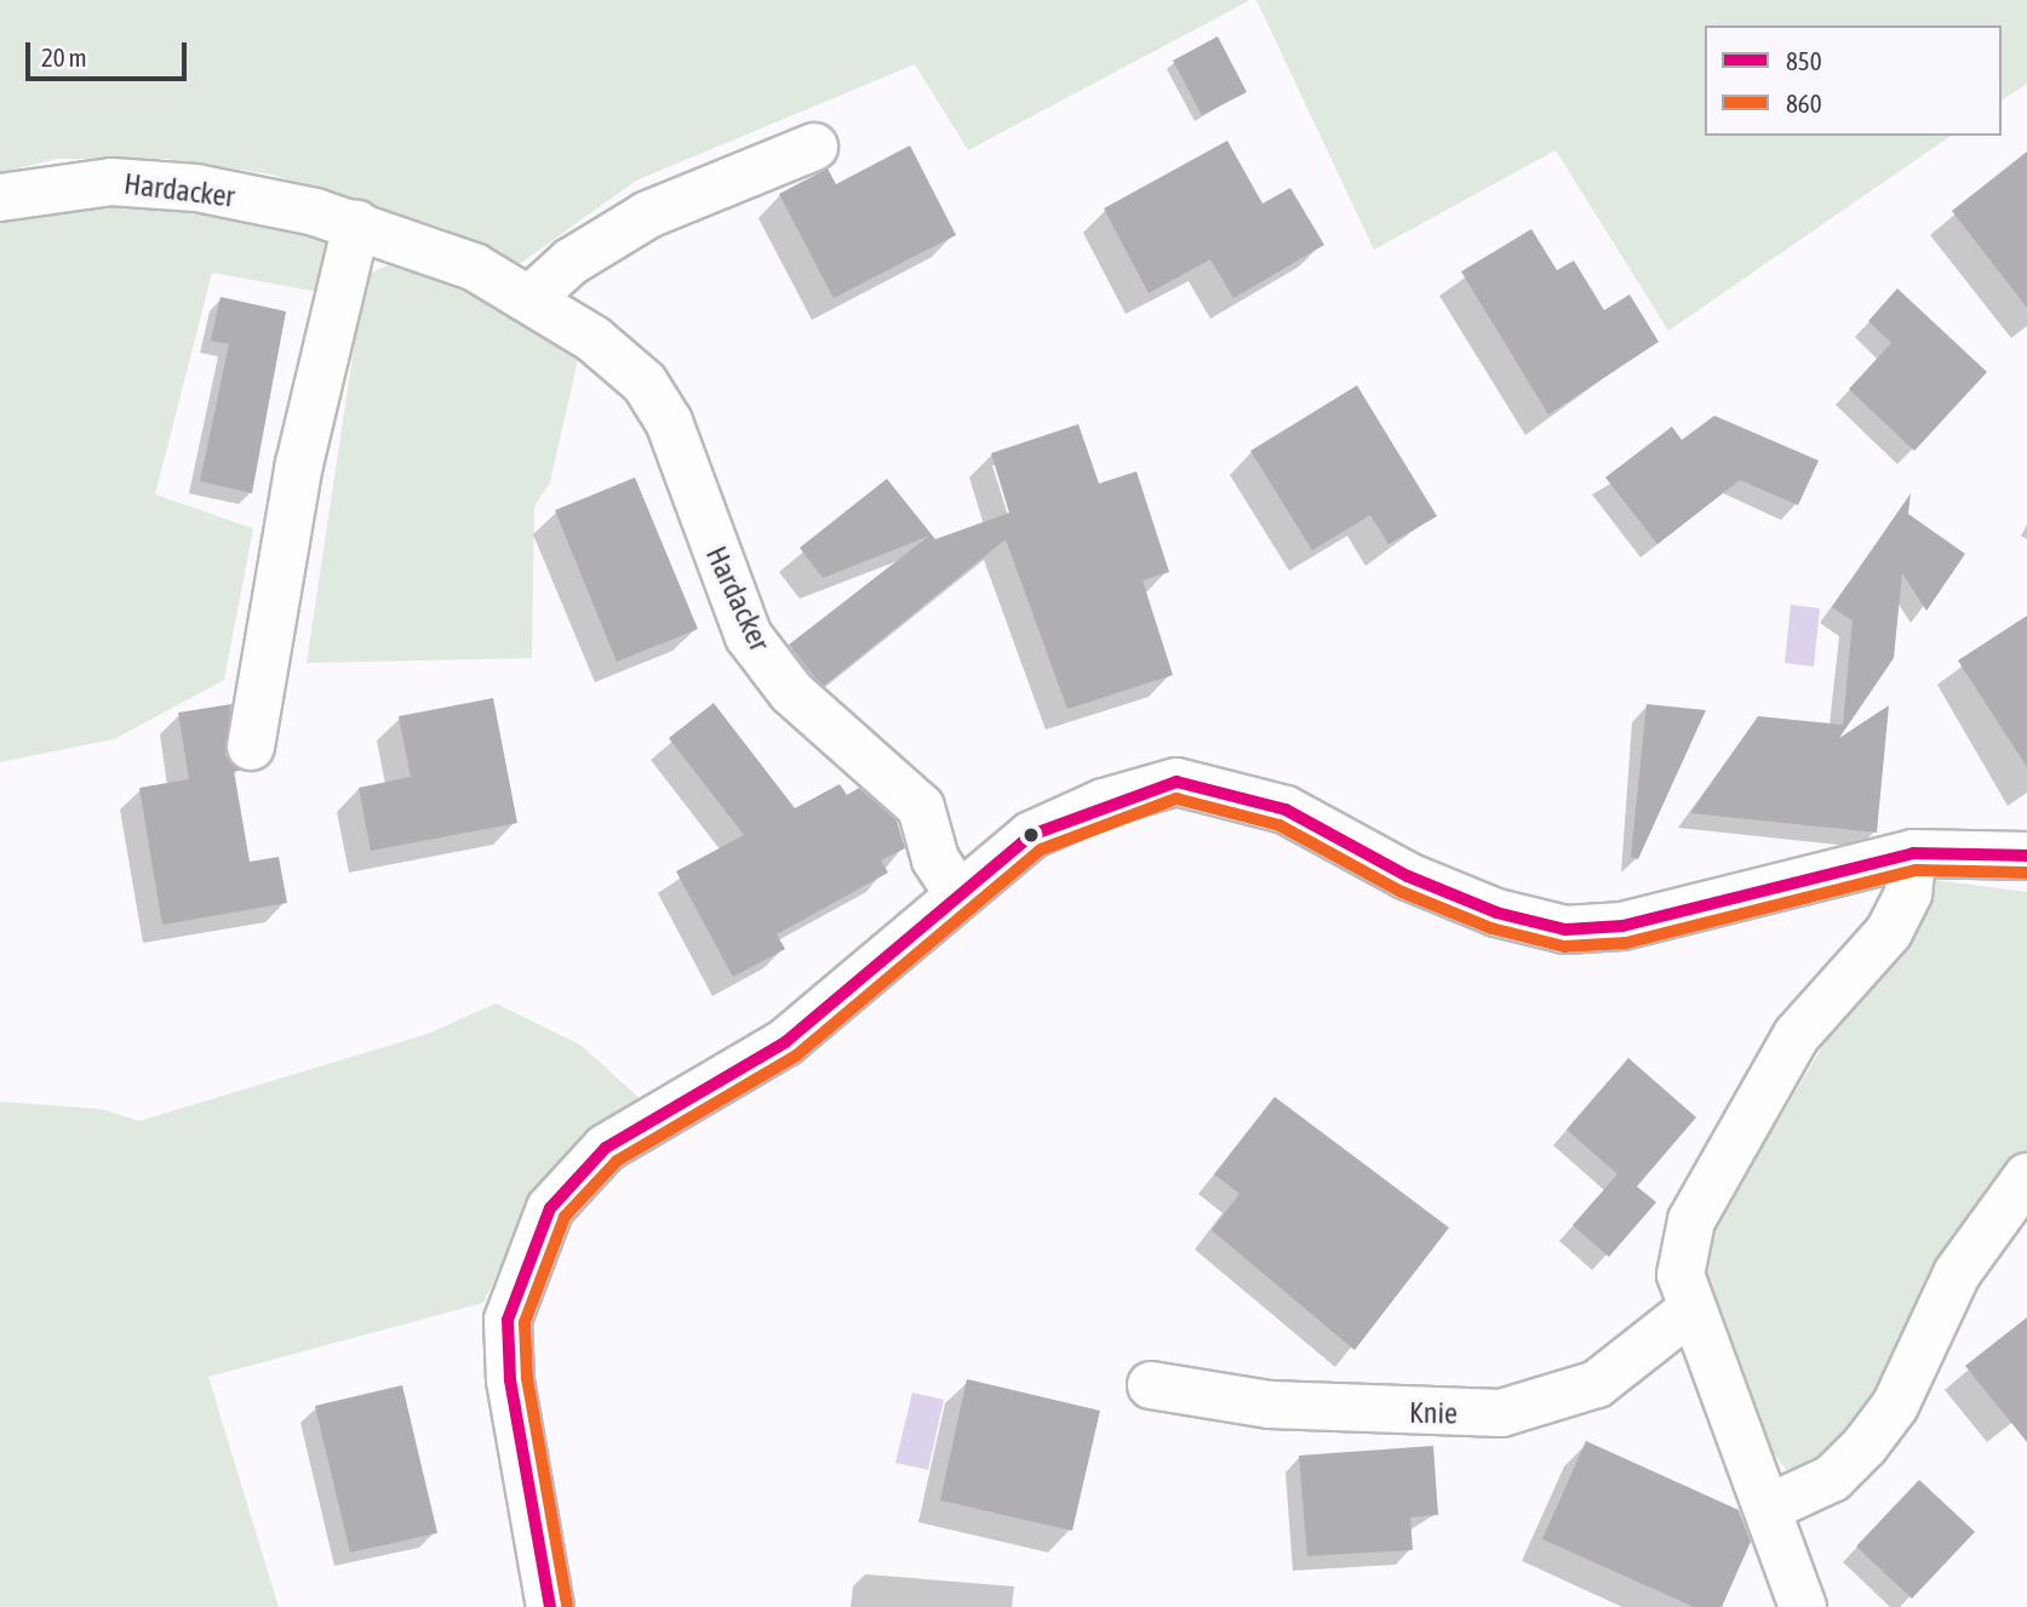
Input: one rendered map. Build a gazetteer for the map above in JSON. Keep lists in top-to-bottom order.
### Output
{
  "streets": {
    "street": ["Hardacker", "Knie"]
  },
  "lines": ["transit line 850", "transit line 860"],
  "legend": ["850", "860"],
  "scale_bar": "20 m"
}
